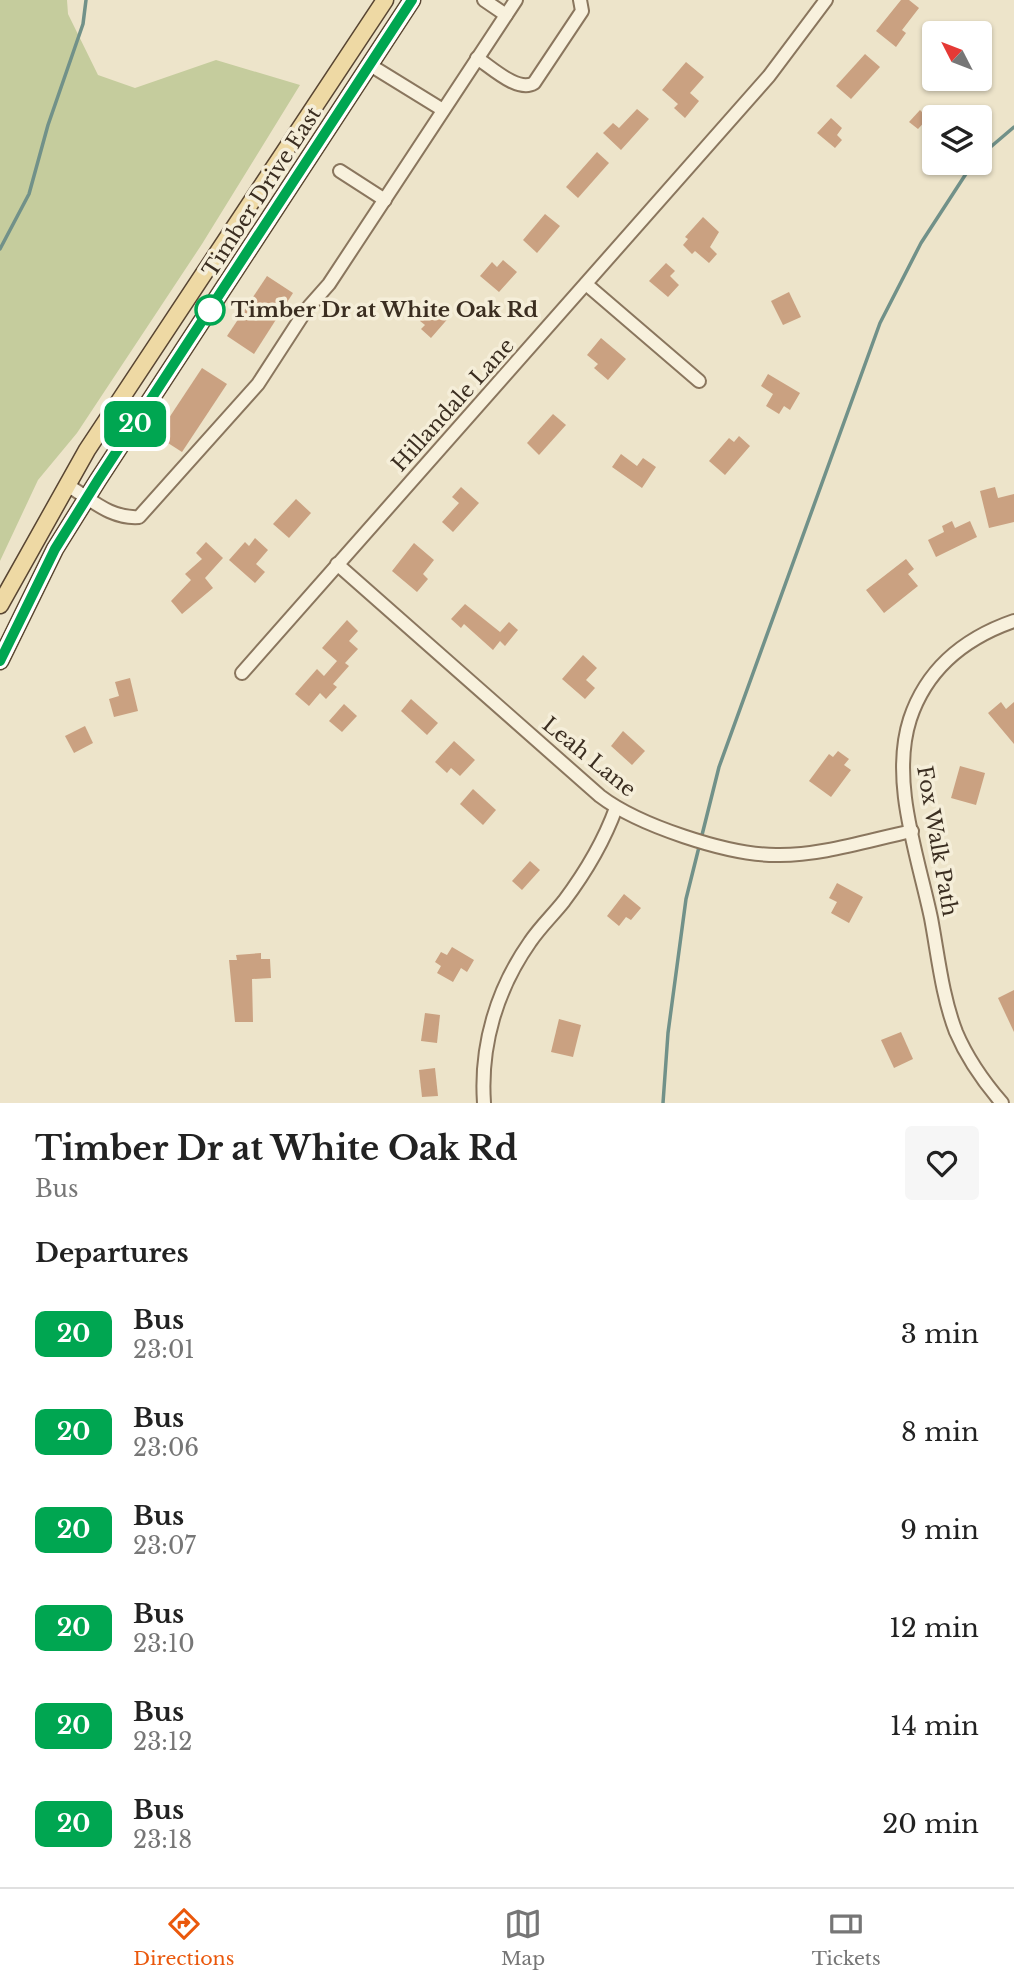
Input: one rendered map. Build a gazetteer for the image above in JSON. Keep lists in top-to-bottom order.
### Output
{
  "streets": {
    "main road": ["Timber Drive East"],
    "street": ["Hillandale Lane", "Leah Lane", "Fox Walk Path"]
  },
  "crossings": [
    ["Hillandale Lane", "Leah Lane"],
    ["Leah Lane", "Fox Walk Path"]
  ],
  "places": ["Timber Dr at White Oak Rd"],
  "lines": ["bus line 20"],
  "north": "top left",
  "page": {
    "on_map": "20",
    "heading": [
      ["Timber Dr at White Oak Rd", "Bus"],
      "Departures"
    ],
    "list": [
      {
        "mark": "20",
        "name": "Bus",
        "note": "23:01",
        "value": "3 min"
      },
      {
        "mark": "20",
        "name": "Bus",
        "note": "23:06",
        "value": "8 min"
      },
      {
        "mark": "20",
        "name": "Bus",
        "note": "23:07",
        "value": "9 min"
      },
      {
        "mark": "20",
        "name": "Bus",
        "note": "23:10",
        "value": "12 min"
      },
      {
        "mark": "20",
        "name": "Bus",
        "note": "23:12",
        "value": "14 min"
      },
      {
        "mark": "20",
        "name": "Bus",
        "note": "23:18",
        "value": "20 min"
      }
    ],
    "tabs": ["Directions", "Map", "Tickets"]
  }
}
